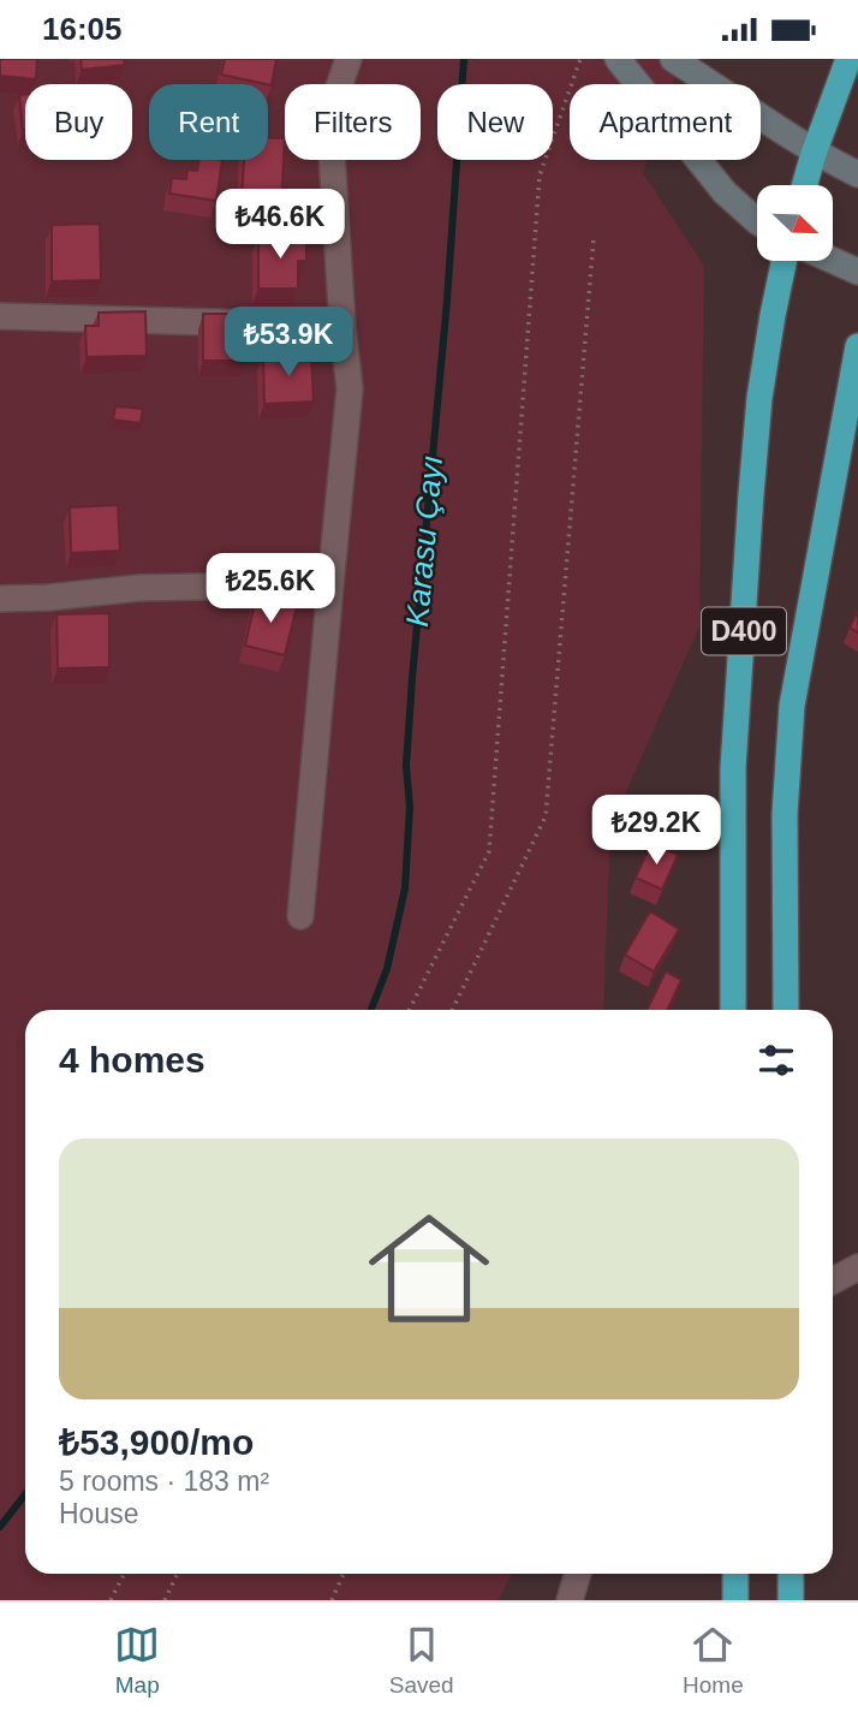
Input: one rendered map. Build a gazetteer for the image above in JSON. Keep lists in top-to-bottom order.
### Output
{
  "streets": {
    "highway": ["D400"]
  },
  "water": ["Karasu Çayı"],
  "north": "bottom right",
  "page": {
    "status": "16:05",
    "chip": [
      "Buy",
      "Rent",
      "Filters",
      "New",
      "Apartment"
    ],
    "price": [
      "₺46.6K",
      "₺53.9K",
      "₺25.6K",
      "₺29.2K"
    ],
    "heading": "4 homes",
    "list": [
      {
        "name": "₺53,900/mo",
        "note": "5 rooms · 183 m² · House"
      }
    ],
    "tabs": ["Map", "Saved", "Home"]
  }
}
